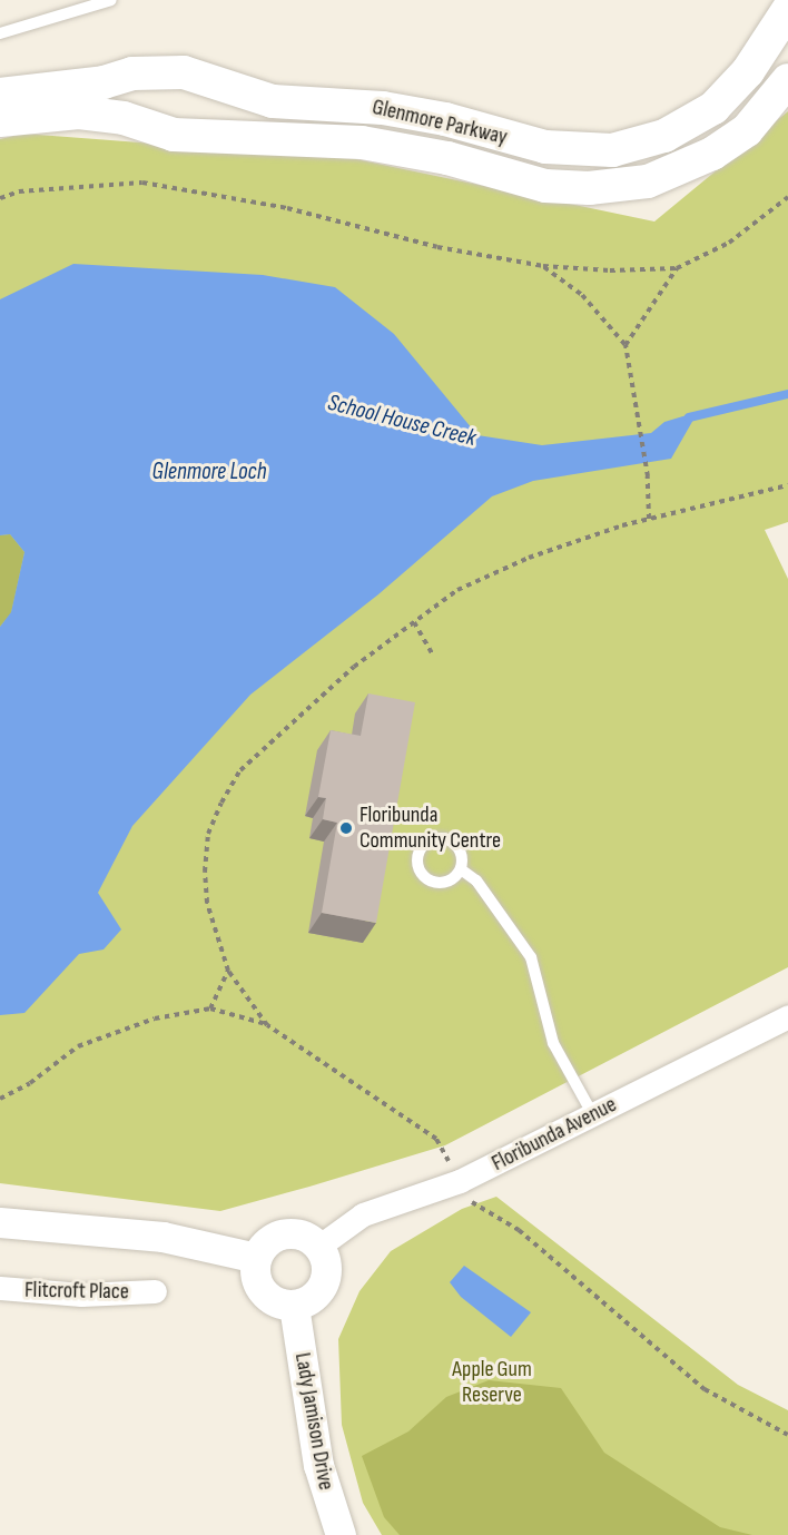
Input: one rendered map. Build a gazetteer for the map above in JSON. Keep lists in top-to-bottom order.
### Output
{
  "streets": {
    "main road": ["Glenmore Parkway"],
    "street": ["Floribunda Avenue", "Flitcroft Place", "Lady Jamison Drive"]
  },
  "crossings": [
    ["Floribunda Avenue", "Lady Jamison Drive"]
  ],
  "water": ["School House Creek", "Glenmore Loch"],
  "parks": ["Apple Gum Reserve"],
  "places": ["Floribunda Community Centre"]
}
